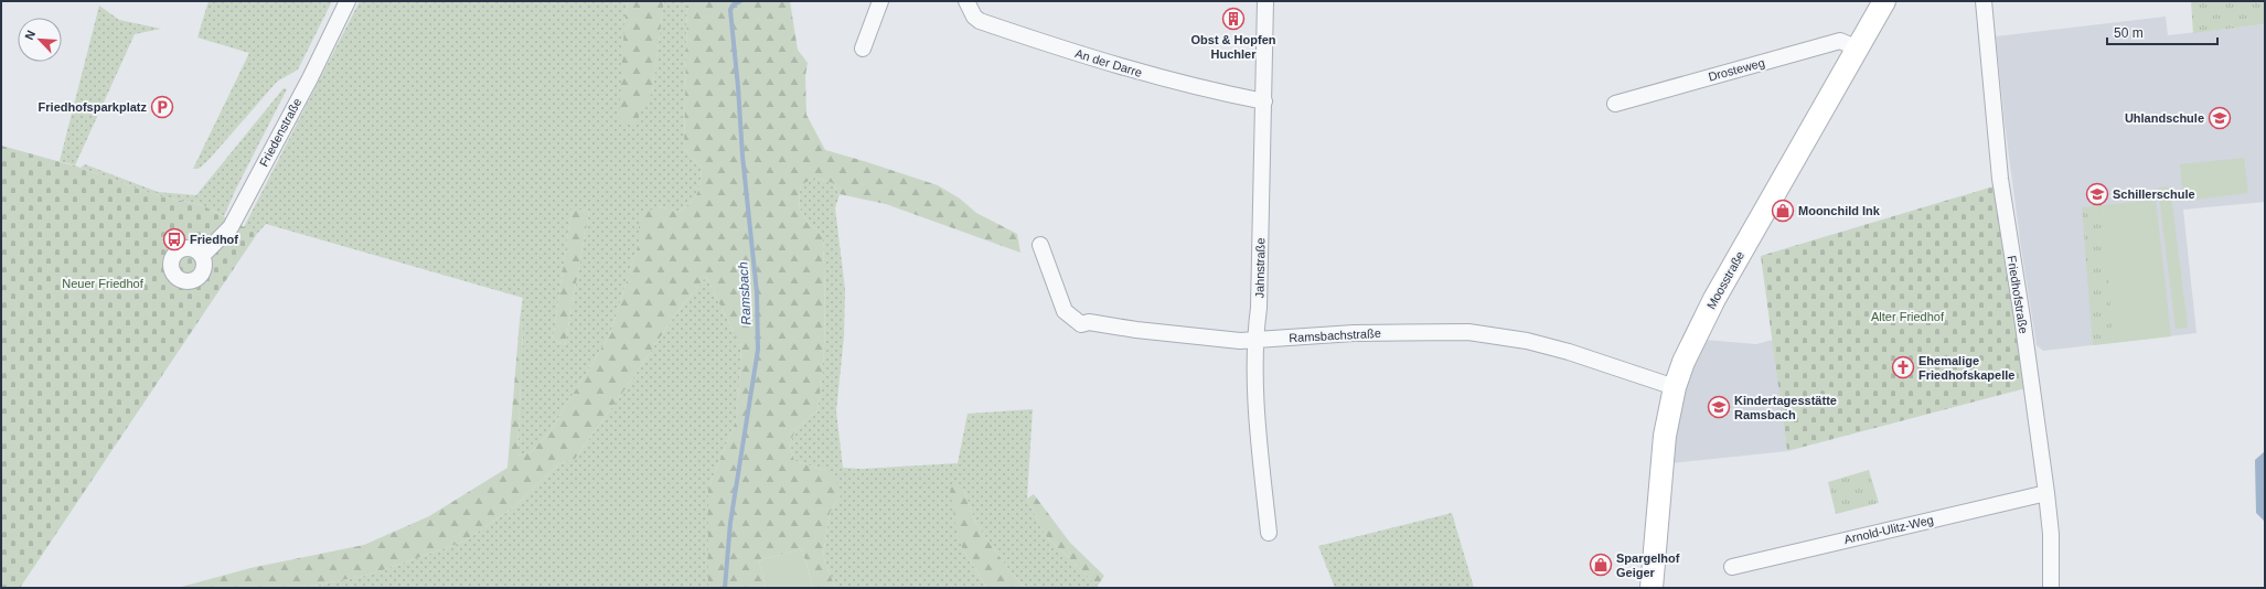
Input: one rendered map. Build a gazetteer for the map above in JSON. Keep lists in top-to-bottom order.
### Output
{
  "streets": {
    "street": [
      "An der Darre",
      "Drosteweg",
      "Friedenstraße",
      "Jahnstraße",
      "Moosstraße",
      "Friedhofstraße",
      "Ramsbachstraße",
      "Arnold-Ulitz-Weg"
    ]
  },
  "crossings": [
    ["An der Darre", "Jahnstraße"],
    ["Drosteweg", "Moosstraße"],
    ["Jahnstraße", "Ramsbachstraße"],
    ["Moosstraße", "Ramsbachstraße"],
    ["Friedhofstraße", "Arnold-Ulitz-Weg"]
  ],
  "water": ["Ramsbach"],
  "parks": ["Neuer Friedhof", "Alter Friedhof"],
  "places": {
    "building": ["Obst & Hopfen Huchler"],
    "parking": ["Friedhofsparkplatz"],
    "school or university": ["Uhlandschule", "Schillerschule", "Kindertagesstätte Ramsbach"],
    "shop": ["Moonchild Ink", "Spargelhof Geiger"],
    "bus stop": ["Friedhof"],
    "church": ["Ehemalige Friedhofskapelle"]
  },
  "scale_bar": "50 m",
  "north": "top left"
}
